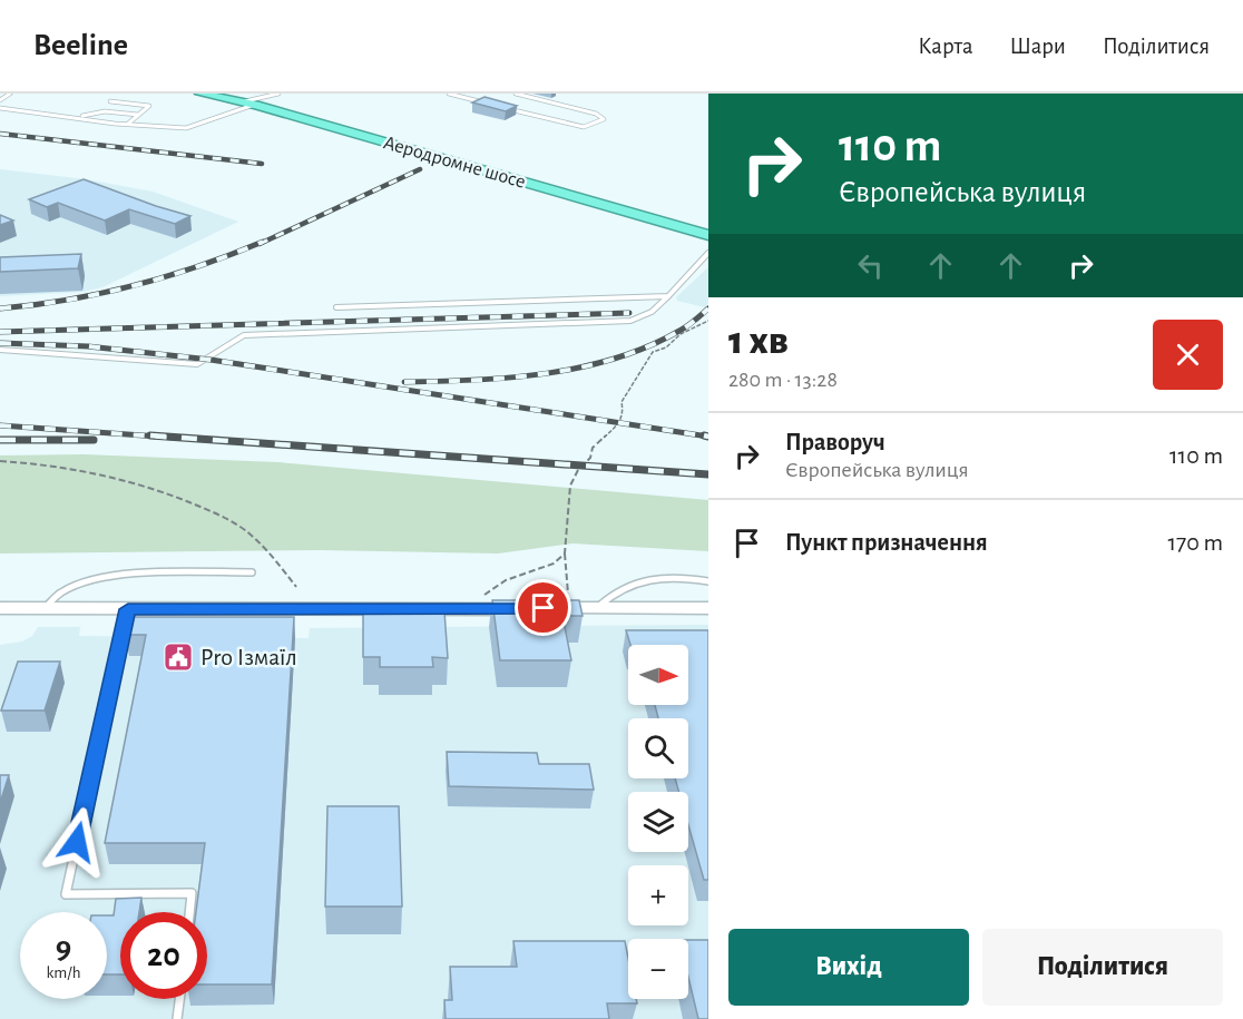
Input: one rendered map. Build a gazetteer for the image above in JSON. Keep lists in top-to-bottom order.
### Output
{
  "streets": {
    "highway": ["Аеродромне шосе"]
  },
  "places": {
    "public building": ["Pro Ізмаїл"]
  },
  "north": "right",
  "page": {
    "header": "Beeline",
    "nav": ["Карта", "Шари", "Поділитися"],
    "turn": ["110 m", "Європейська вулиця"],
    "heading": ["1 хв", "280 m · 13:28"],
    "list": [
      {
        "name": "Праворуч",
        "note": "Європейська вулиця",
        "value": "110 m"
      },
      {
        "name": "Пункт призначення",
        "value": "170 m"
      }
    ],
    "map_buttons": ["+", "−"],
    "speed": "9 km/h",
    "limit": "20",
    "buttons": ["Вихід", "Поділитися"]
  }
}
